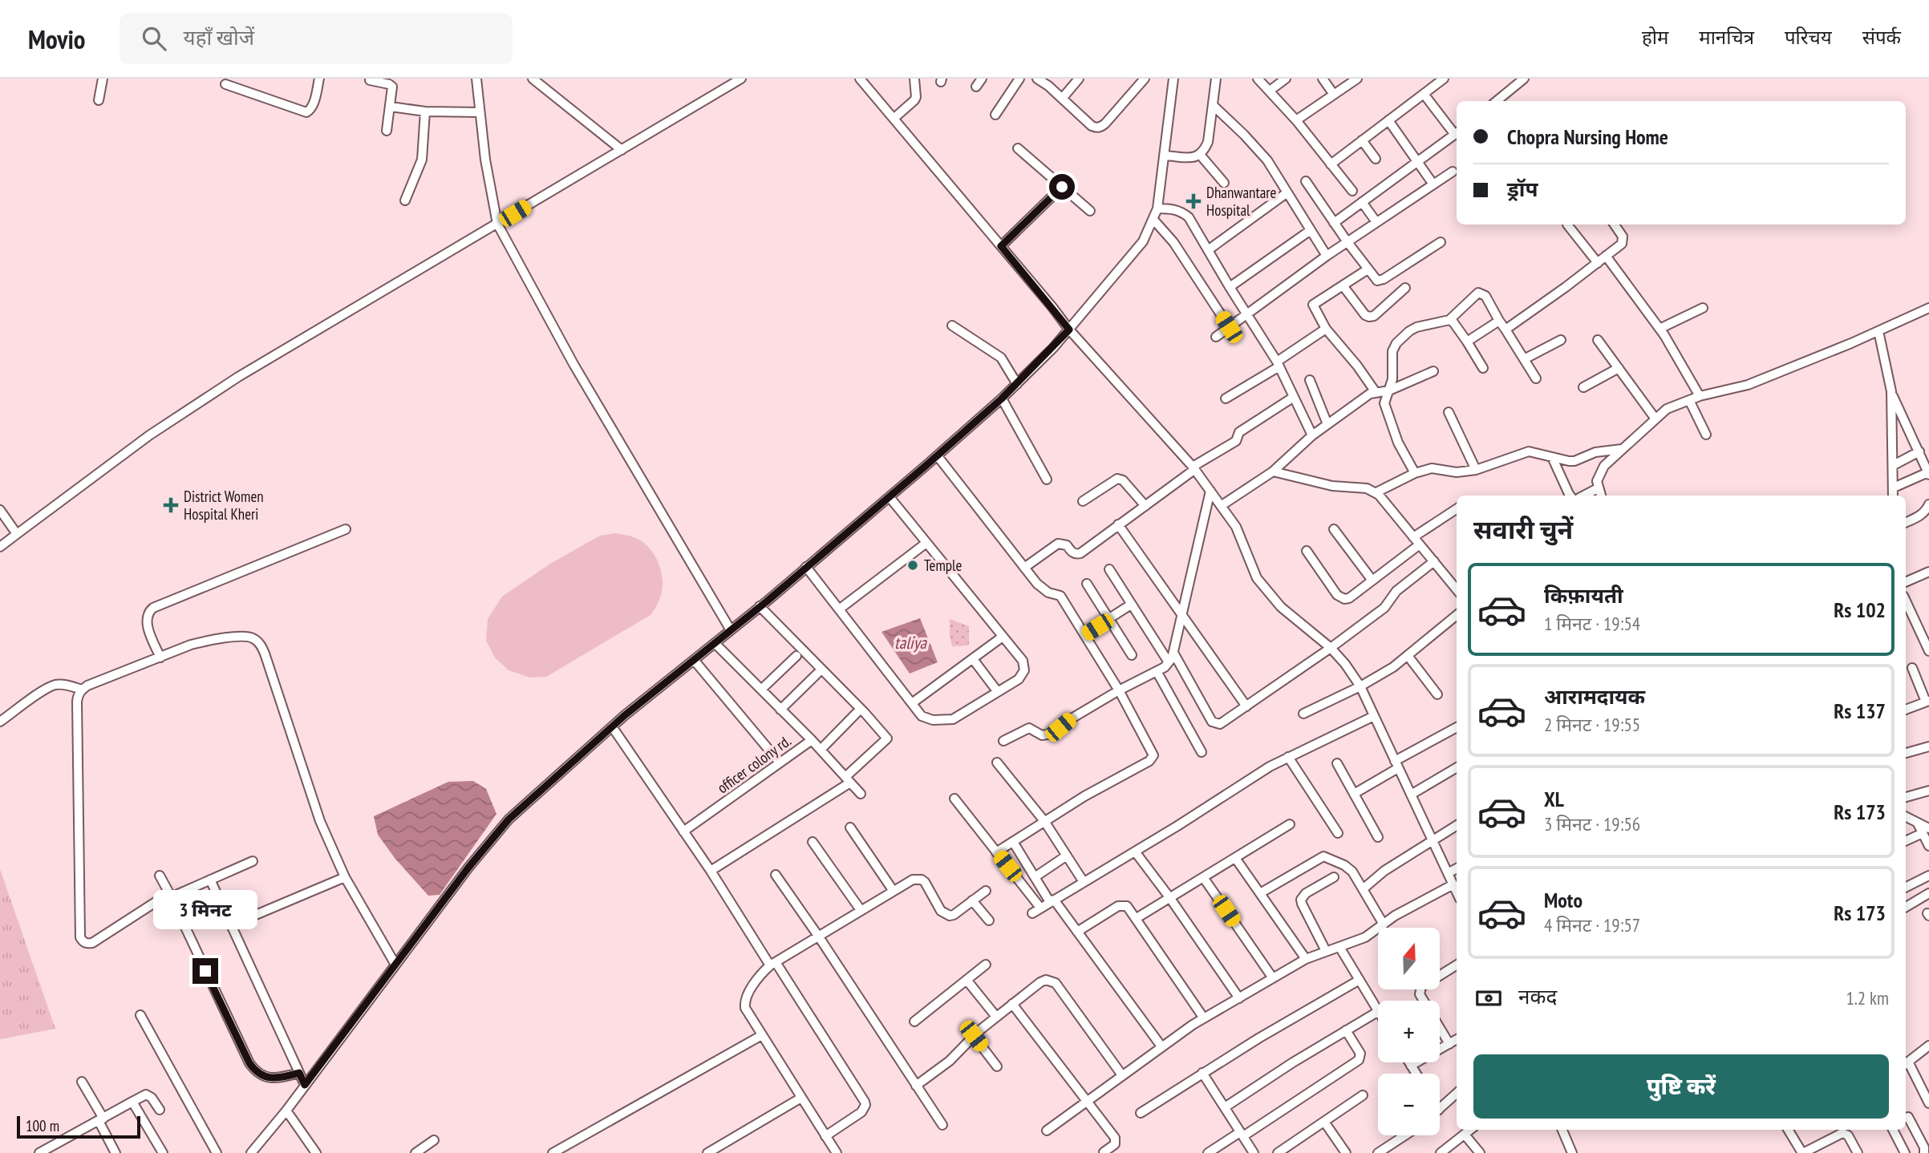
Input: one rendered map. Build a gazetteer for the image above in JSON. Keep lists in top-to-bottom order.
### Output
{
  "streets": {
    "street": ["officer colony rd."]
  },
  "water": ["taliya"],
  "places": {
    "health": ["Dhanwantare Hospital", "District Women Hospital Kheri"],
    "other": ["Temple"]
  },
  "scale_bar": "100 m",
  "north": "top",
  "page": {
    "header": "Movio",
    "search": "यहाँ खोजें",
    "nav": [
      "होम",
      "मानचित्र",
      "परिचय",
      "संपर्क"
    ],
    "banner": ["Chopra Nursing Home", "ड्रॉप"],
    "heading": "सवारी चुनें",
    "list": [
      {
        "name": "किफ़ायती",
        "note": "1 मिनट · 19:54",
        "value": "Rs 102"
      },
      {
        "name": "आरामदायक",
        "note": "2 मिनट · 19:55",
        "value": "Rs 137"
      },
      {
        "name": "XL",
        "note": "3 मिनट · 19:56",
        "value": "Rs 173"
      },
      {
        "name": "Moto",
        "note": "4 मिनट · 19:57",
        "value": "Rs 173"
      }
    ],
    "bubble": "3 मिनट",
    "map_buttons": ["+", "−"],
    "pay": ["नकद", "1.2 km"],
    "buttons": "पुष्टि करें",
    "scale": "100 m"
  }
}
